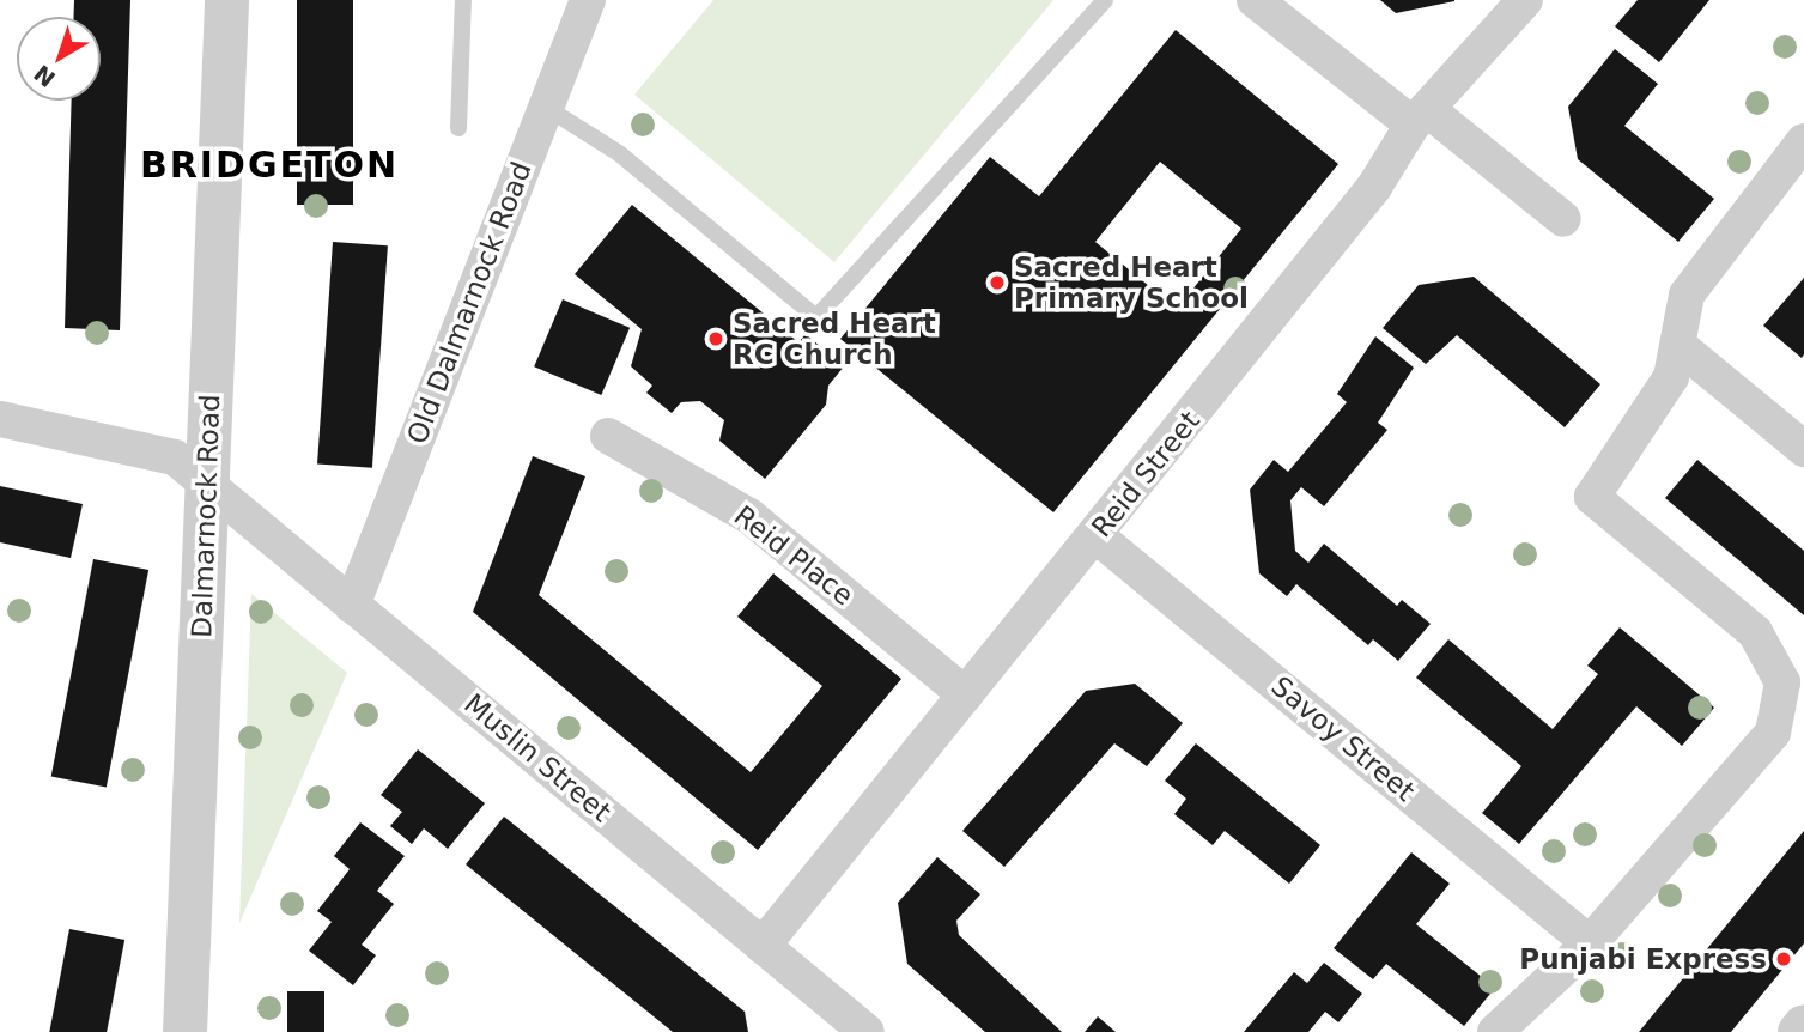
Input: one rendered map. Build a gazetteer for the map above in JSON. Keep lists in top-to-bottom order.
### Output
{
  "streets": {
    "street": [
      "Old Dalmarnock Road",
      "Reid Street",
      "Dalmarnock Road",
      "Reid Place",
      "Savoy Street",
      "Muslin Street"
    ]
  },
  "crossings": [
    ["Old Dalmarnock Road", "Muslin Street"],
    ["Reid Street", "Reid Place"],
    ["Reid Street", "Savoy Street"],
    ["Reid Street", "Muslin Street"],
    ["Dalmarnock Road", "Muslin Street"]
  ],
  "districts": ["BRIDGETON"],
  "places": ["Sacred Heart Primary School", "Sacred Heart RC Church", "Punjabi Express"],
  "north": "bottom left"
}
